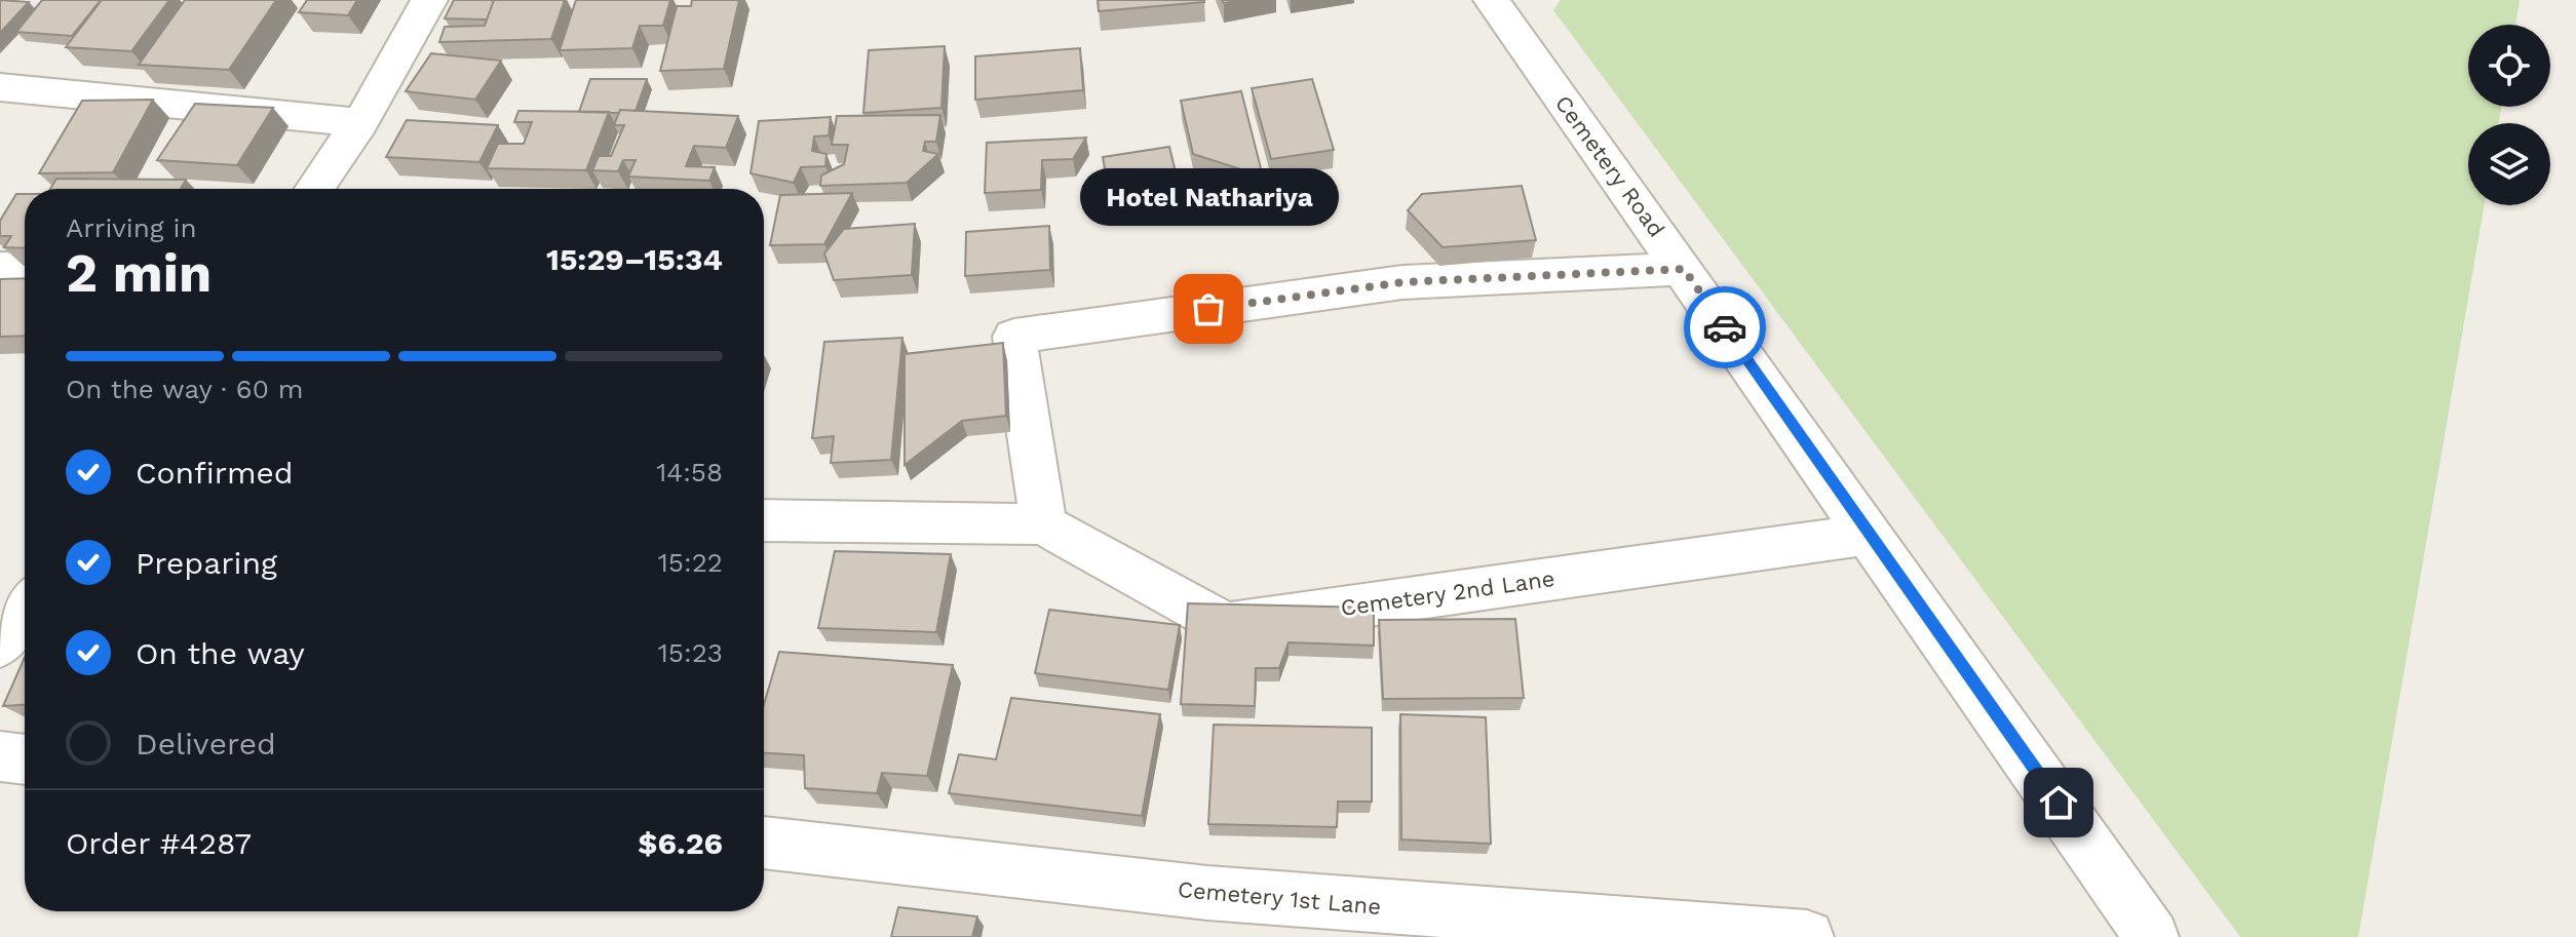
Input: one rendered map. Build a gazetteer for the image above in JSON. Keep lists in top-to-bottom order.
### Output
{
  "streets": {
    "street": ["Cemetery Road", "Cemetery 2nd Lane", "Cemetery 1st Lane"]
  },
  "crossings": [
    ["Cemetery Road", "Cemetery 2nd Lane"]
  ],
  "places": ["Hotel Nathariya"],
  "page": {
    "bubble": "Hotel Nathariya",
    "heading": ["2 min", "Arriving in", "15:29–15:34"],
    "panel": ["Order #4287", "$6.26"],
    "bar": "On the way · 60 m",
    "list": [
      ["Confirmed", "14:58"],
      ["Preparing", "15:22"],
      ["On the way", "15:23"],
      "Delivered"
    ]
  }
}
